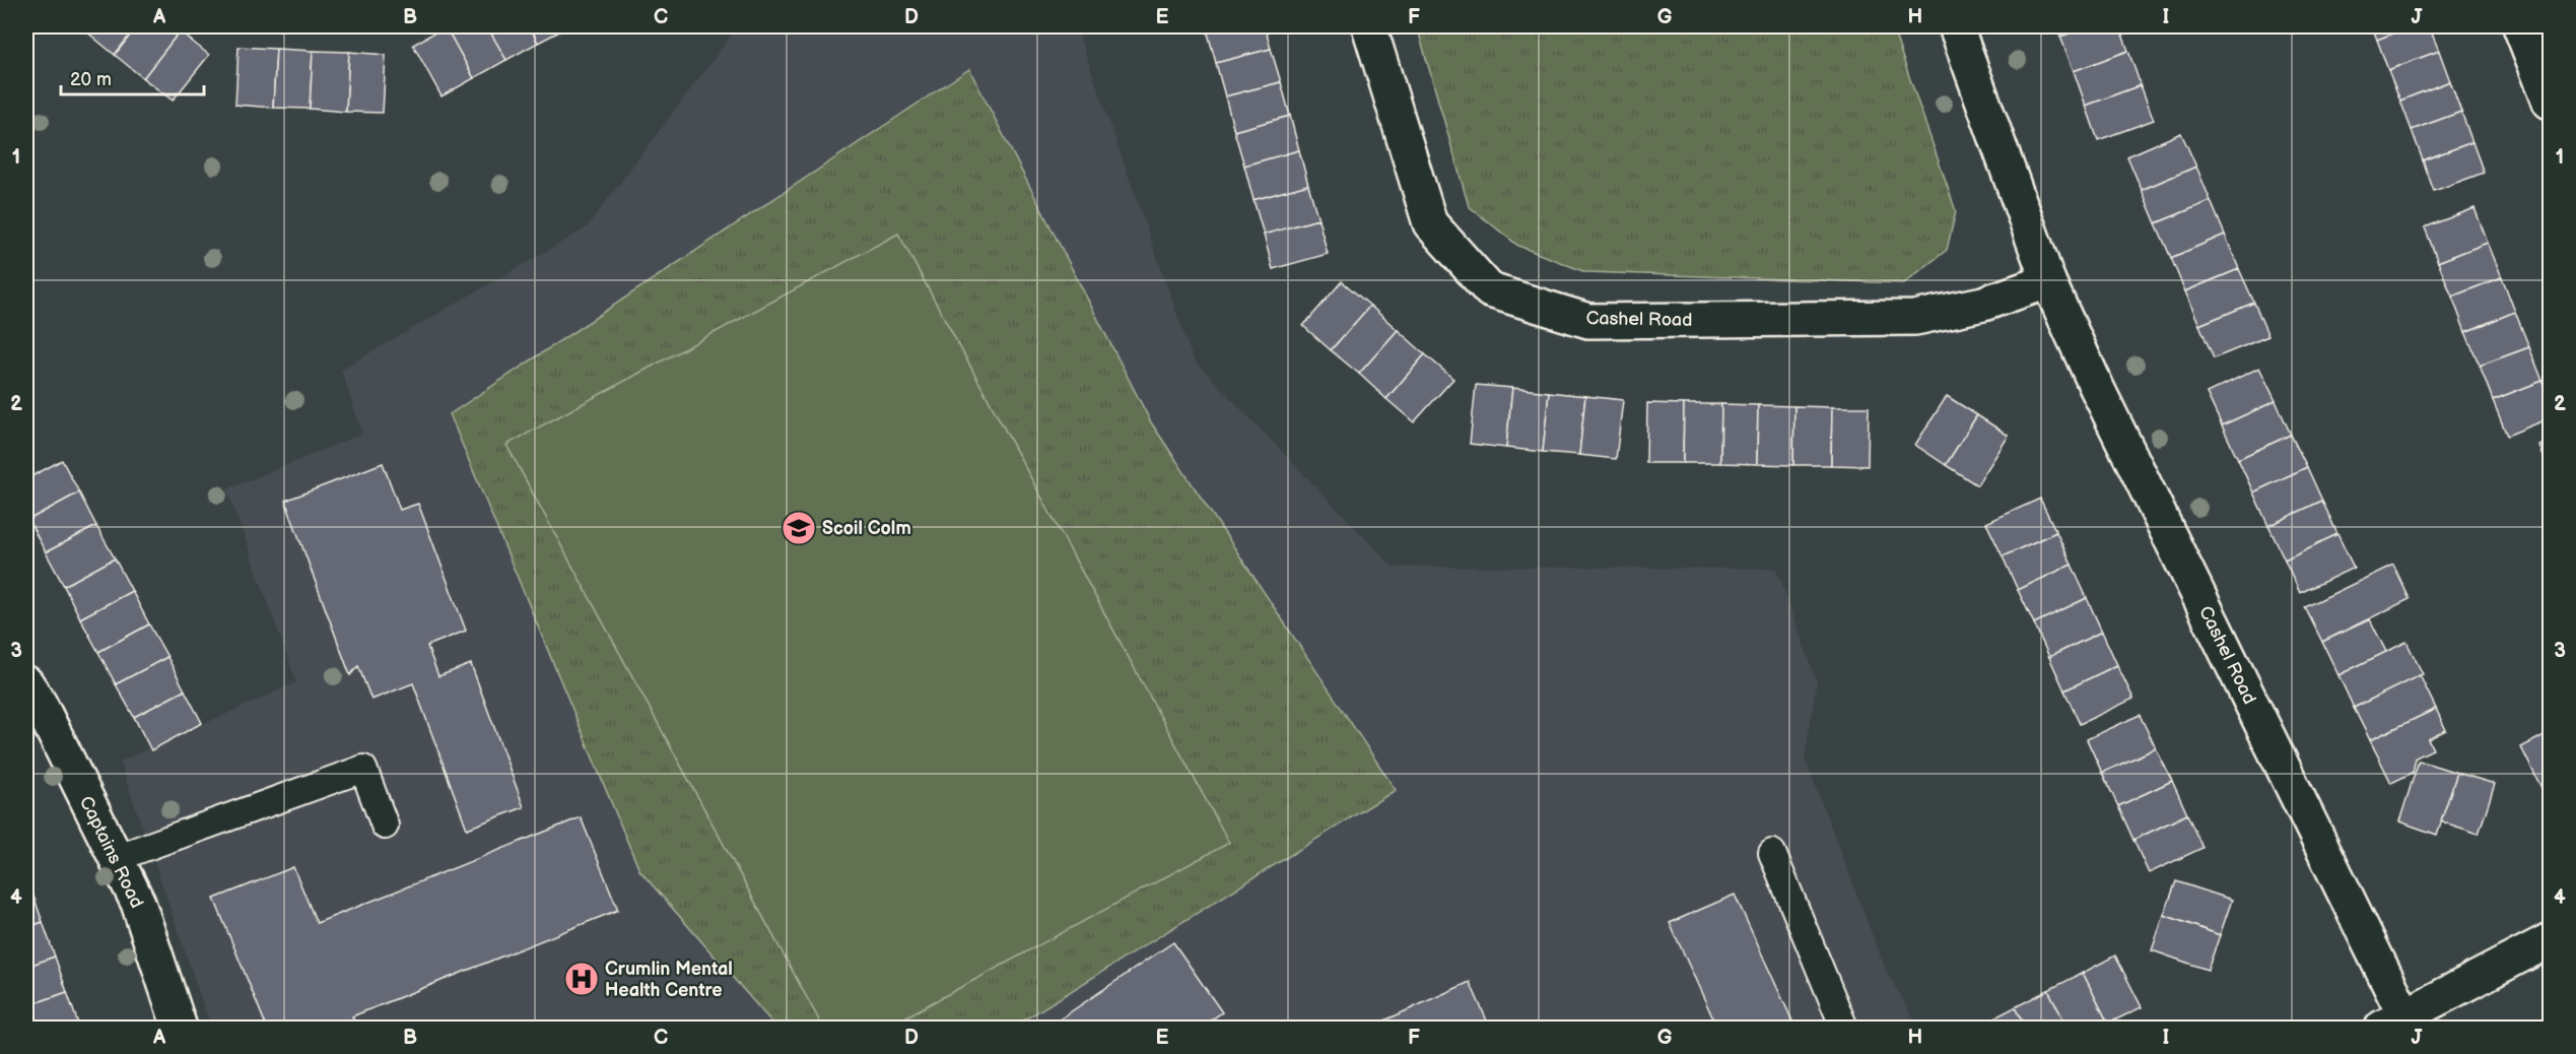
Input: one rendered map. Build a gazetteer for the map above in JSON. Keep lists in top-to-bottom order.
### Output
{
  "streets": {
    "street": ["Cashel Road", "Captains Road"]
  },
  "places": {
    "school or university": ["Scoil Colm"],
    "hospital": ["Crumlin Mental Health Centre"]
  },
  "scale_bar": "20 m",
  "grid": {
    "columns": [
      "A",
      "B",
      "C",
      "D",
      "E",
      "F",
      "G",
      "H",
      "I",
      "J"
    ],
    "rows": [
      "1",
      "2",
      "3",
      "4"
    ]
  }
}
